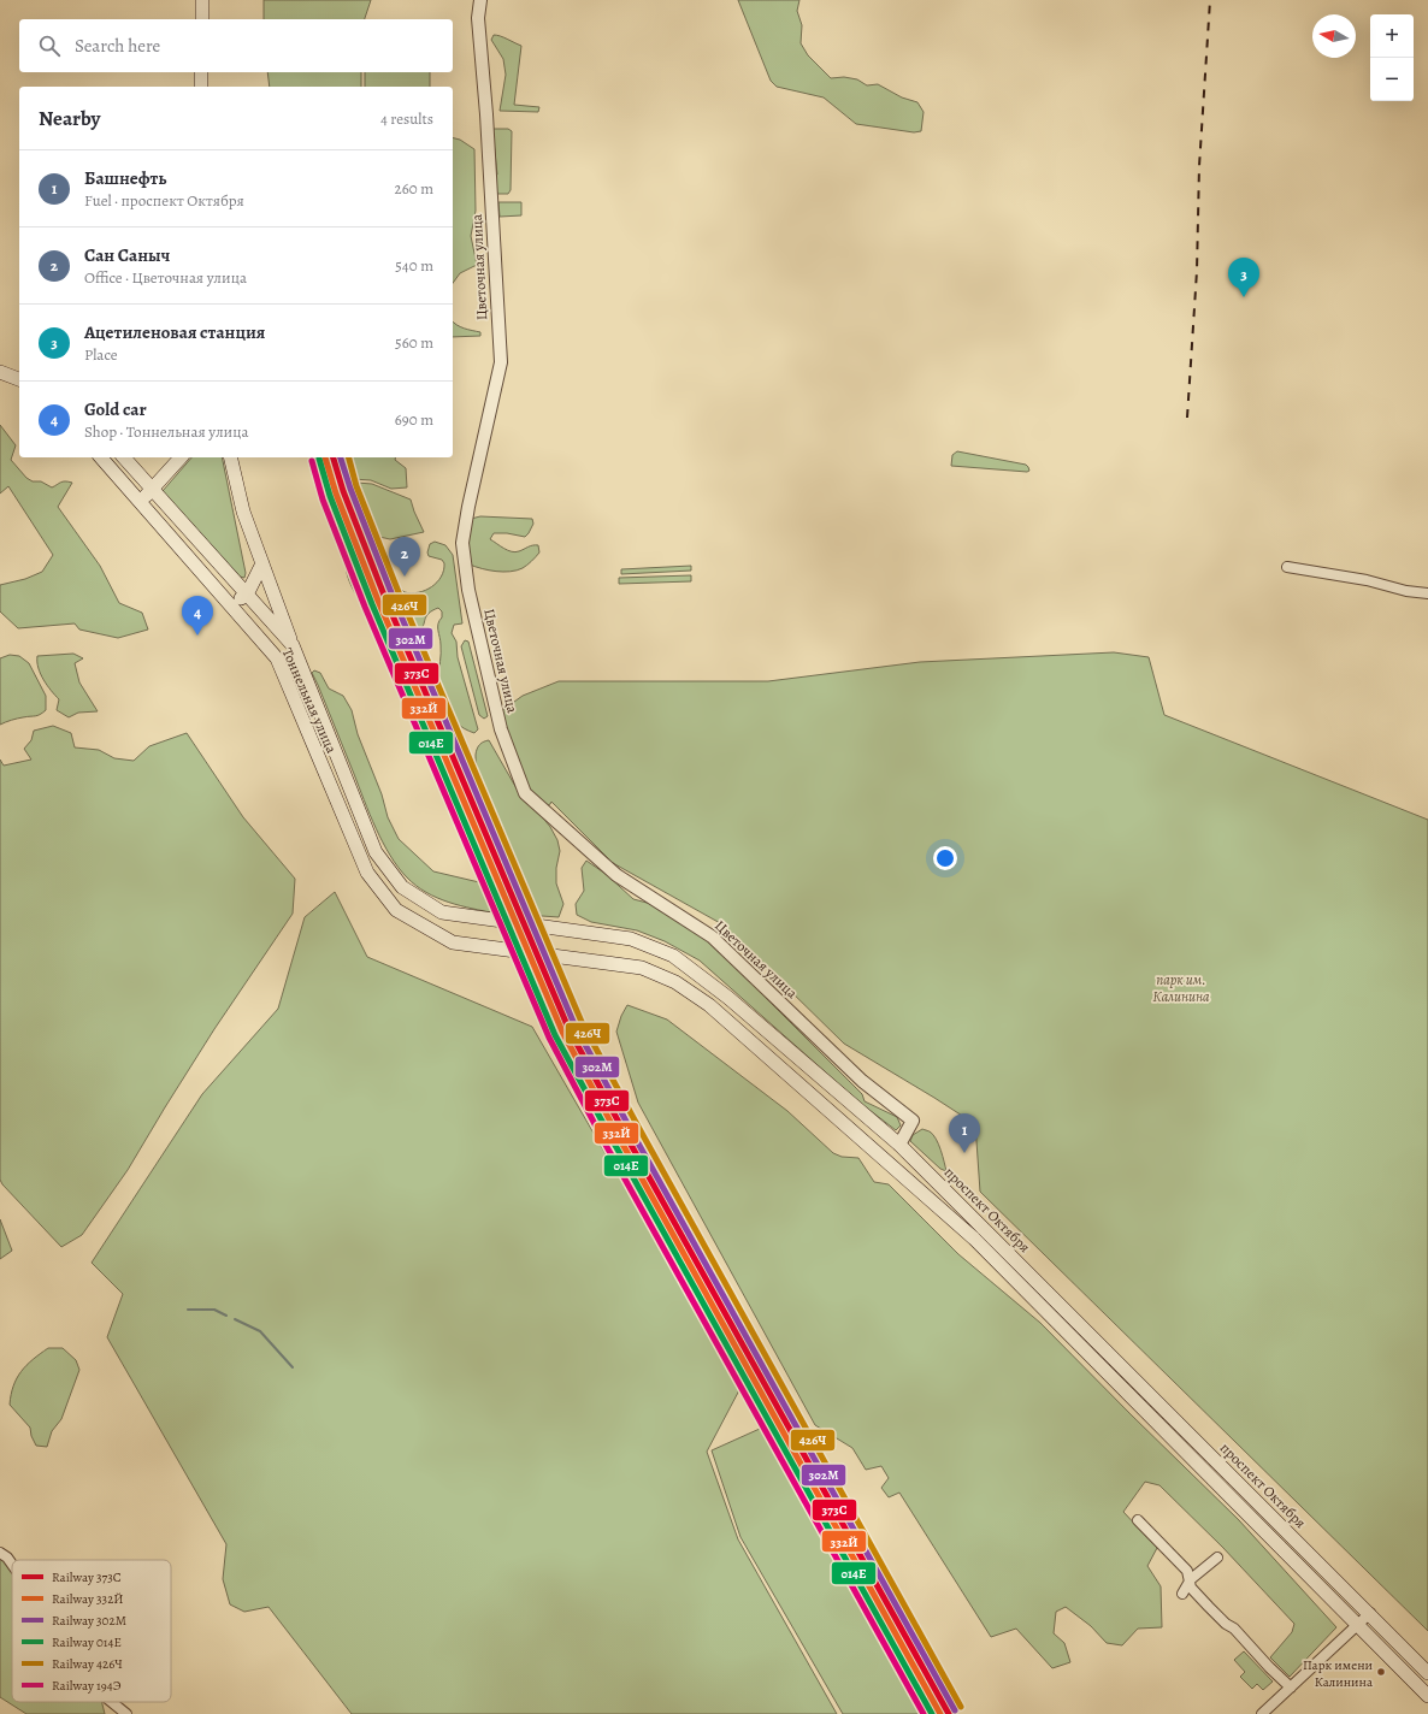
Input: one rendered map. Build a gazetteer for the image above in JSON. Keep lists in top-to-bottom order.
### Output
{
  "streets": {
    "main road": ["Тоннельная улица", "проспект Октября"],
    "street": ["Цветочная улица"]
  },
  "crossings": [
    ["Цветочная улица", "проспект Октября"],
    ["Тоннельная улица", "проспект Октября"]
  ],
  "parks": ["парк им. Калинина"],
  "places": ["Парк имени Калинина"],
  "lines": [
    "rail line 373C",
    "rail line 332Й",
    "rail line 302М",
    "rail line 426Ч",
    "rail line 014Е",
    "rail line 194Э"
  ],
  "legend": [
    "Railway 373C",
    "Railway 332Й",
    "Railway 302М",
    "Railway 014Е",
    "Railway 426Ч",
    "Railway 194Э"
  ],
  "north": "left",
  "page": {
    "map_buttons": ["+", "−"],
    "search": "Search here",
    "heading": ["Nearby", "4 results"],
    "list": [
      {
        "mark": "1",
        "name": "Башнефть",
        "note": "Fuel · проспект Октября",
        "value": "260 m"
      },
      {
        "mark": "2",
        "name": "Сан Саныч",
        "note": "Office · Цветочная улица",
        "value": "540 m"
      },
      {
        "mark": "3",
        "name": "Ацетиленовая станция",
        "note": "Place",
        "value": "560 m"
      },
      {
        "mark": "4",
        "name": "Gold car",
        "note": "Shop · Тоннельная улица",
        "value": "690 m"
      }
    ],
    "pins": [
      "3",
      "2",
      "4",
      "1"
    ]
  }
}
